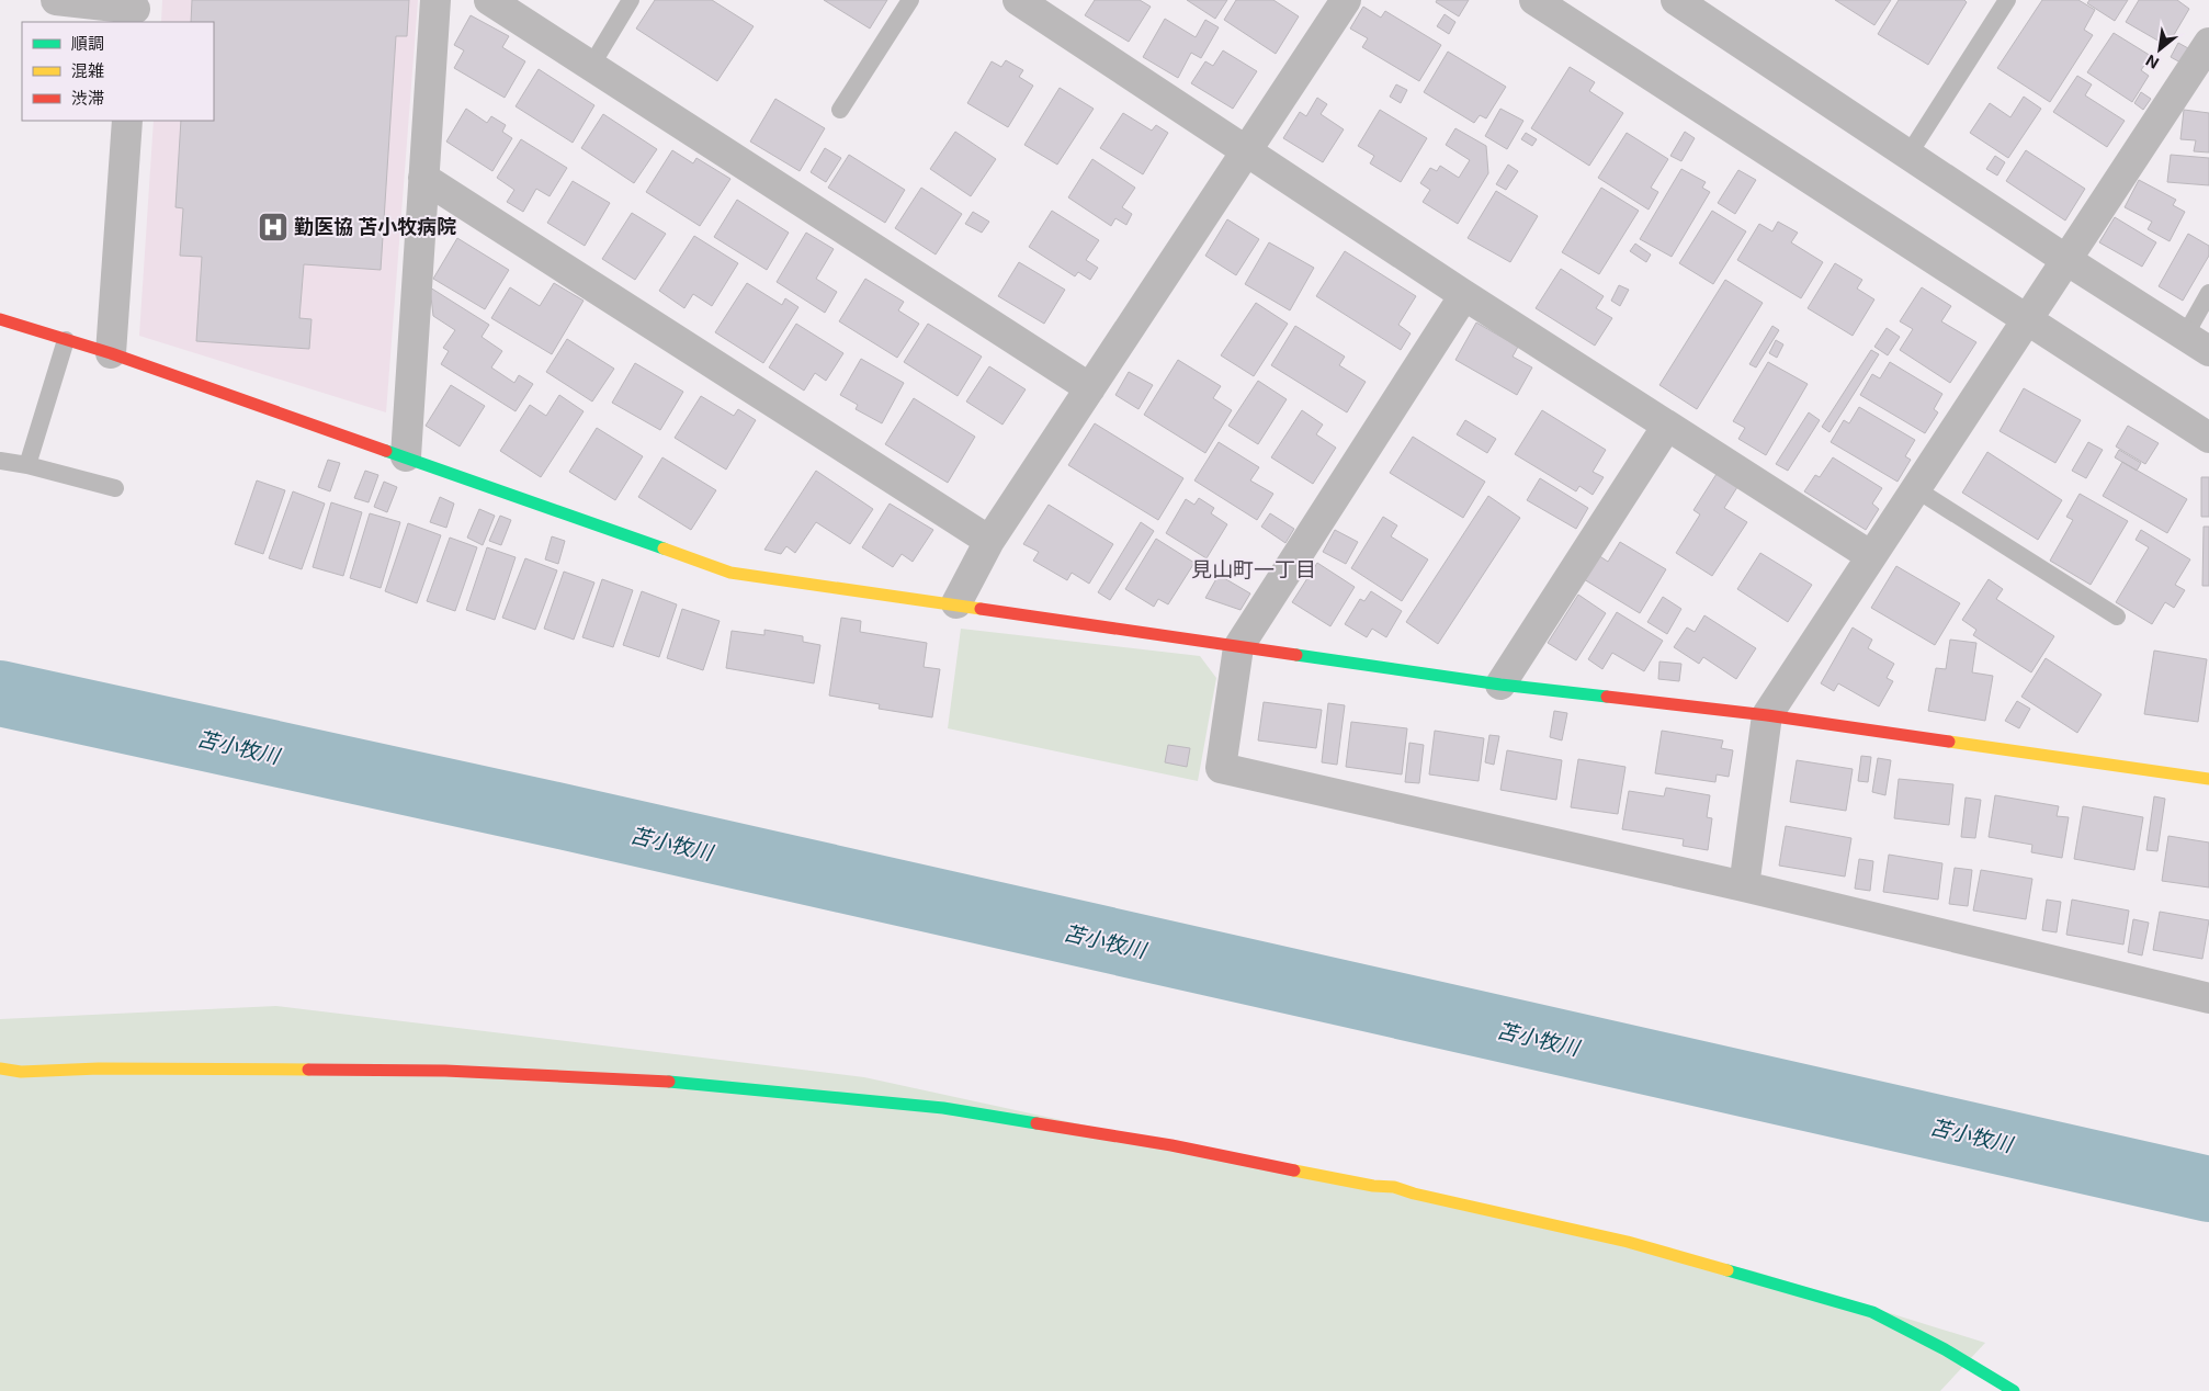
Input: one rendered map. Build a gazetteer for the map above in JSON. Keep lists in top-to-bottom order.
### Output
{
  "districts": ["見山町一丁目"],
  "water": ["苫小牧川"],
  "places": {
    "hospital": ["勤医協 苫小牧病院"]
  },
  "legend": ["順調", "混雑", "渋滞"],
  "north": "bottom left"
}
